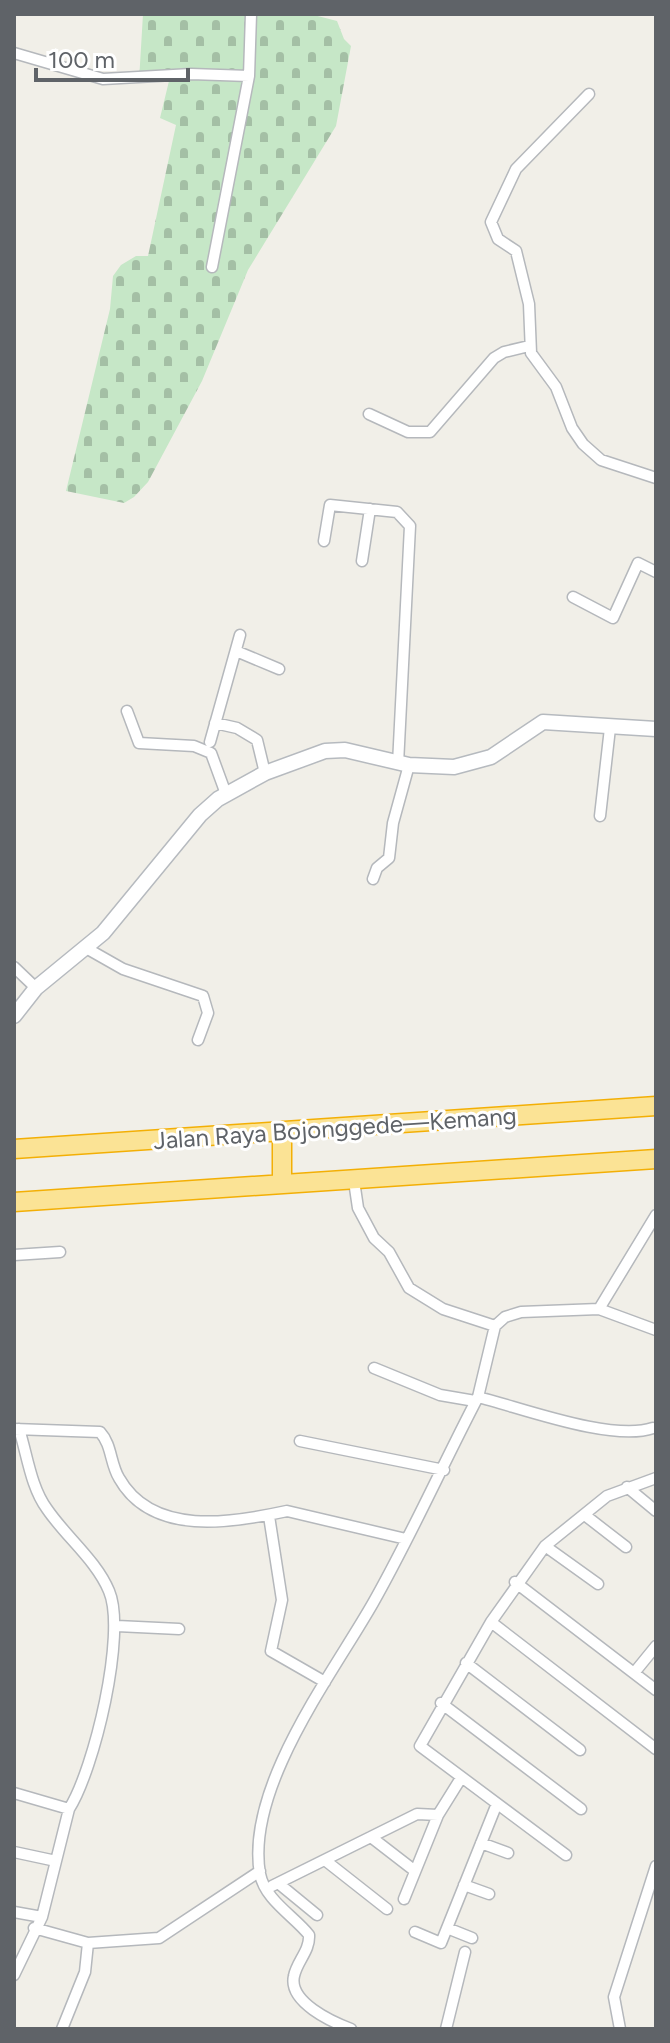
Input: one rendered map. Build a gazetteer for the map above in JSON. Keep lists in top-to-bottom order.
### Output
{
  "streets": {
    "highway": ["Jalan Raya Bojonggede—Kemang"]
  },
  "scale_bar": "100 m"
}
